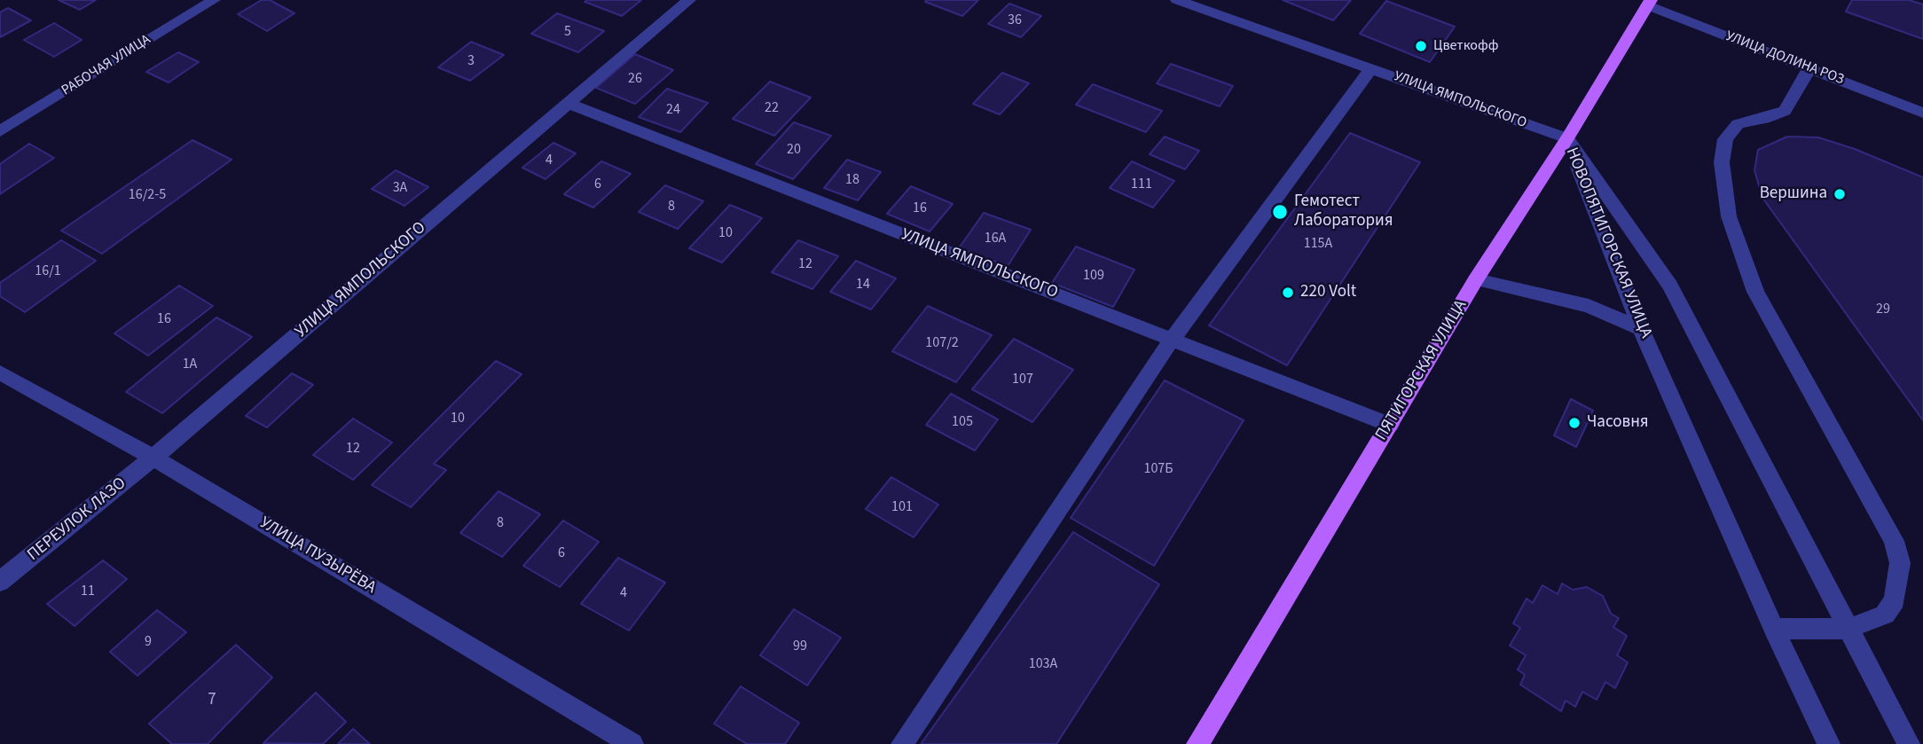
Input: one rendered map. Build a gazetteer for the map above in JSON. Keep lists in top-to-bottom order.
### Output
{
  "streets": {
    "main road": ["ПЯТИГОРСКАЯ УЛИЦА"],
    "street": [
      "УЛИЦА ДОЛИНА РОЗ",
      "РАБОЧАЯ УЛИЦА",
      "УЛИЦА ЯМПОЛЬСКОГО",
      "НОВОПЯТИГОРСКАЯ УЛИЦА",
      "ПЕРЕУЛОК ЛАЗО",
      "УЛИЦА ПУЗЫРЁВА"
    ]
  },
  "crossings": [
    ["УЛИЦА ДОЛИНА РОЗ", "ПЯТИГОРСКАЯ УЛИЦА"],
    ["УЛИЦА ЯМПОЛЬСКОГО", "НОВОПЯТИГОРСКАЯ УЛИЦА"],
    ["УЛИЦА ЯМПОЛЬСКОГО", "ПЯТИГОРСКАЯ УЛИЦА"],
    ["УЛИЦА ЯМПОЛЬСКОГО", "ПЕРЕУЛОК ЛАЗО"],
    ["УЛИЦА ЯМПОЛЬСКОГО", "УЛИЦА ПУЗЫРЁВА"],
    ["НОВОПЯТИГОРСКАЯ УЛИЦА", "ПЯТИГОРСКАЯ УЛИЦА"],
    ["ПЕРЕУЛОК ЛАЗО", "УЛИЦА ПУЗЫРЁВА"]
  ],
  "places": [
    "Цветкофф",
    "Вершина",
    "Гемотест Лаборатория",
    "220 Volt",
    "Часовня"
  ],
  "house_numbers": [
    "36",
    "5",
    "3",
    "26",
    "22",
    "24",
    "20",
    "4",
    "18",
    "6",
    "111",
    "3А",
    "16/2-5",
    "8",
    "16",
    "10",
    "16А",
    "115А",
    "12",
    "16/1",
    "109",
    "14",
    "29",
    "16",
    "107/2",
    "1А",
    "107",
    "10",
    "105",
    "12",
    "107Б",
    "101",
    "8",
    "6",
    "11",
    "4",
    "9",
    "99",
    "103А",
    "7"
  ]
}
